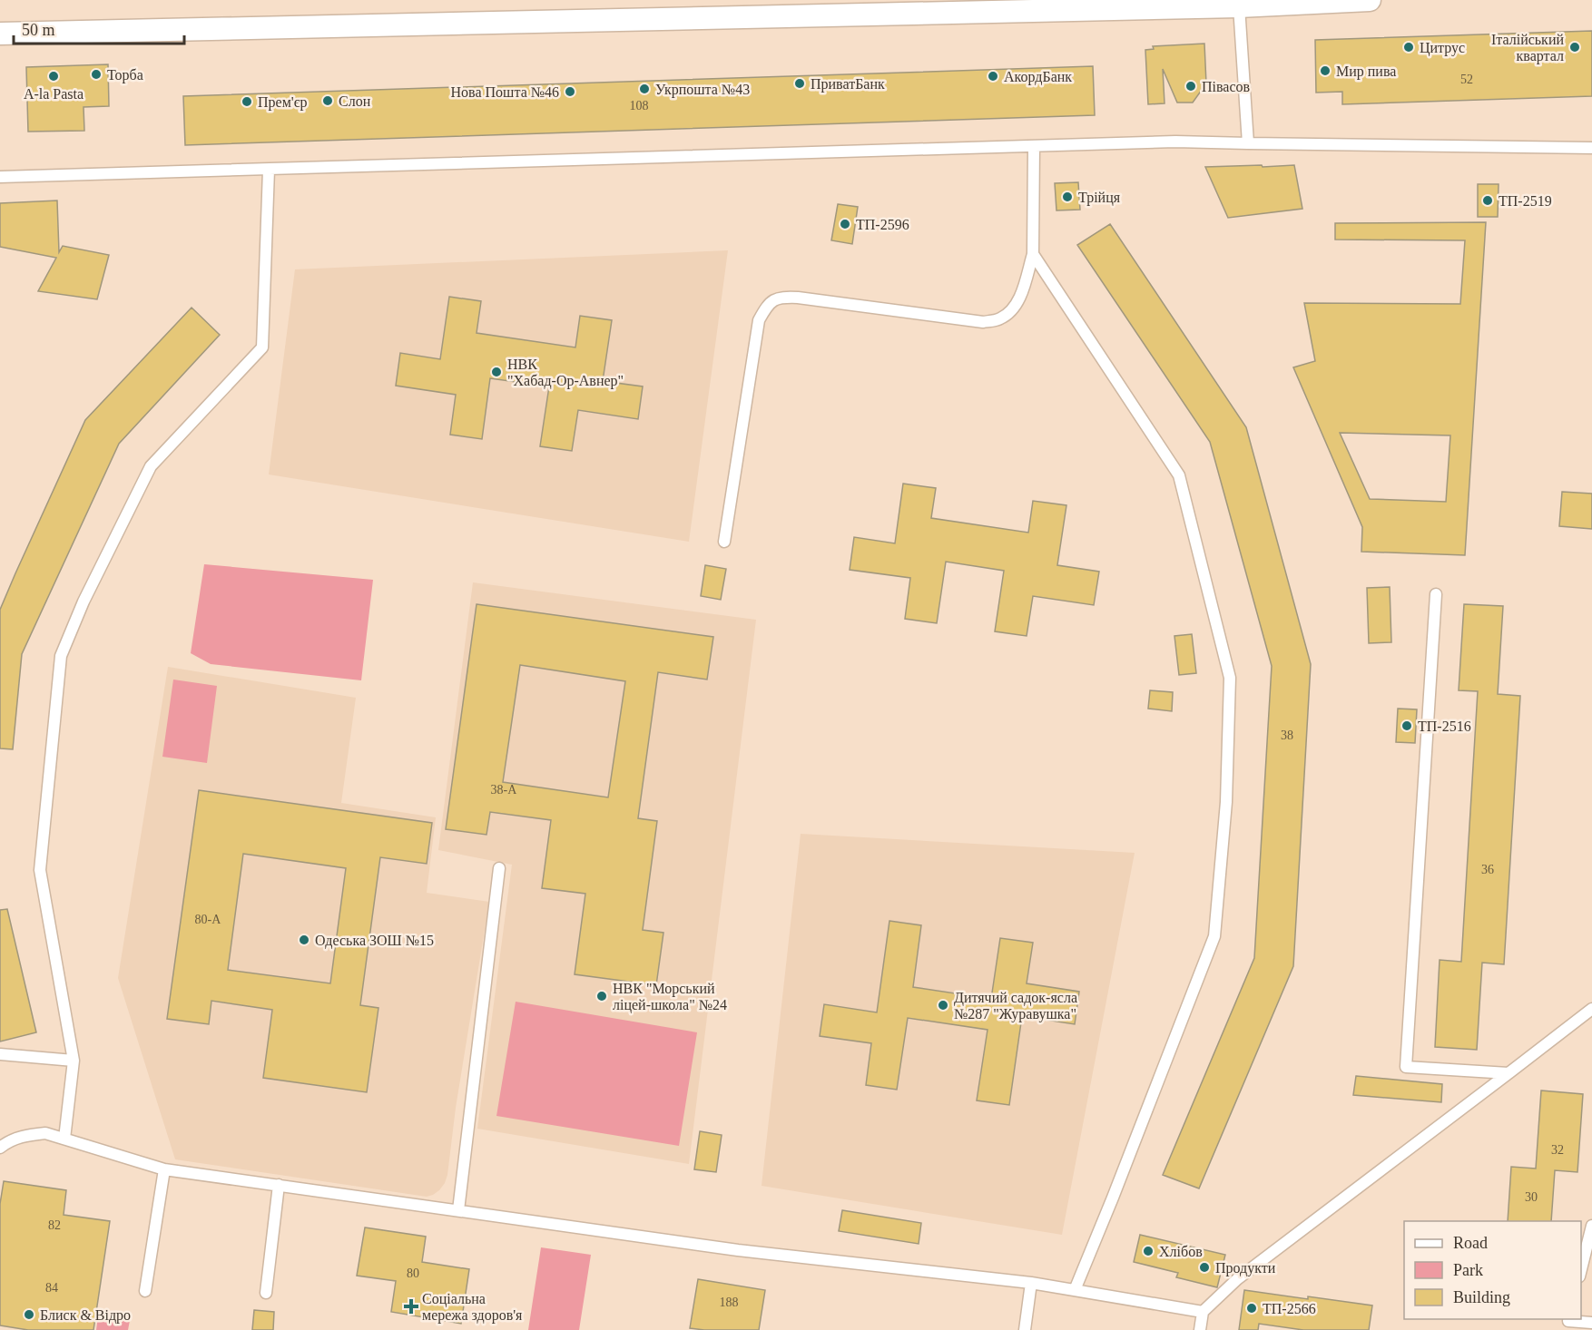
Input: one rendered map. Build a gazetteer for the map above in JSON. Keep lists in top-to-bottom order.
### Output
{
  "places": {
    "other": [
      "Цитрус",
      "Італійський квартал",
      "Мир пива",
      "Торба",
      "A-la Pasta",
      "АкордБанк",
      "ПриватБанк",
      "Півасов",
      "Укрпошта №43",
      "Нова Пошта №46",
      "Слон",
      "Прем'єр",
      "Трійця",
      "ТП-2519",
      "ТП-2596",
      "НВК \"Хабад-Ор-Авнер\"",
      "ТП-2516",
      "Одеська ЗОШ №15",
      "НВК \"Морський ліцей-школа\" №24",
      "Дитячий садок-ясла №287 \"Журавушка\"",
      "Хлібов",
      "Продукти",
      "ТП-2566",
      "Блиск & Відро"
    ],
    "health": ["Соціальна мережа здоров'я"]
  },
  "house_numbers": [
    "52",
    "108",
    "38",
    "38-А",
    "36",
    "80-А",
    "32",
    "30",
    "82",
    "80",
    "84",
    "188"
  ],
  "legend": ["Road", "Park", "Building"],
  "scale_bar": "50 m"
}
